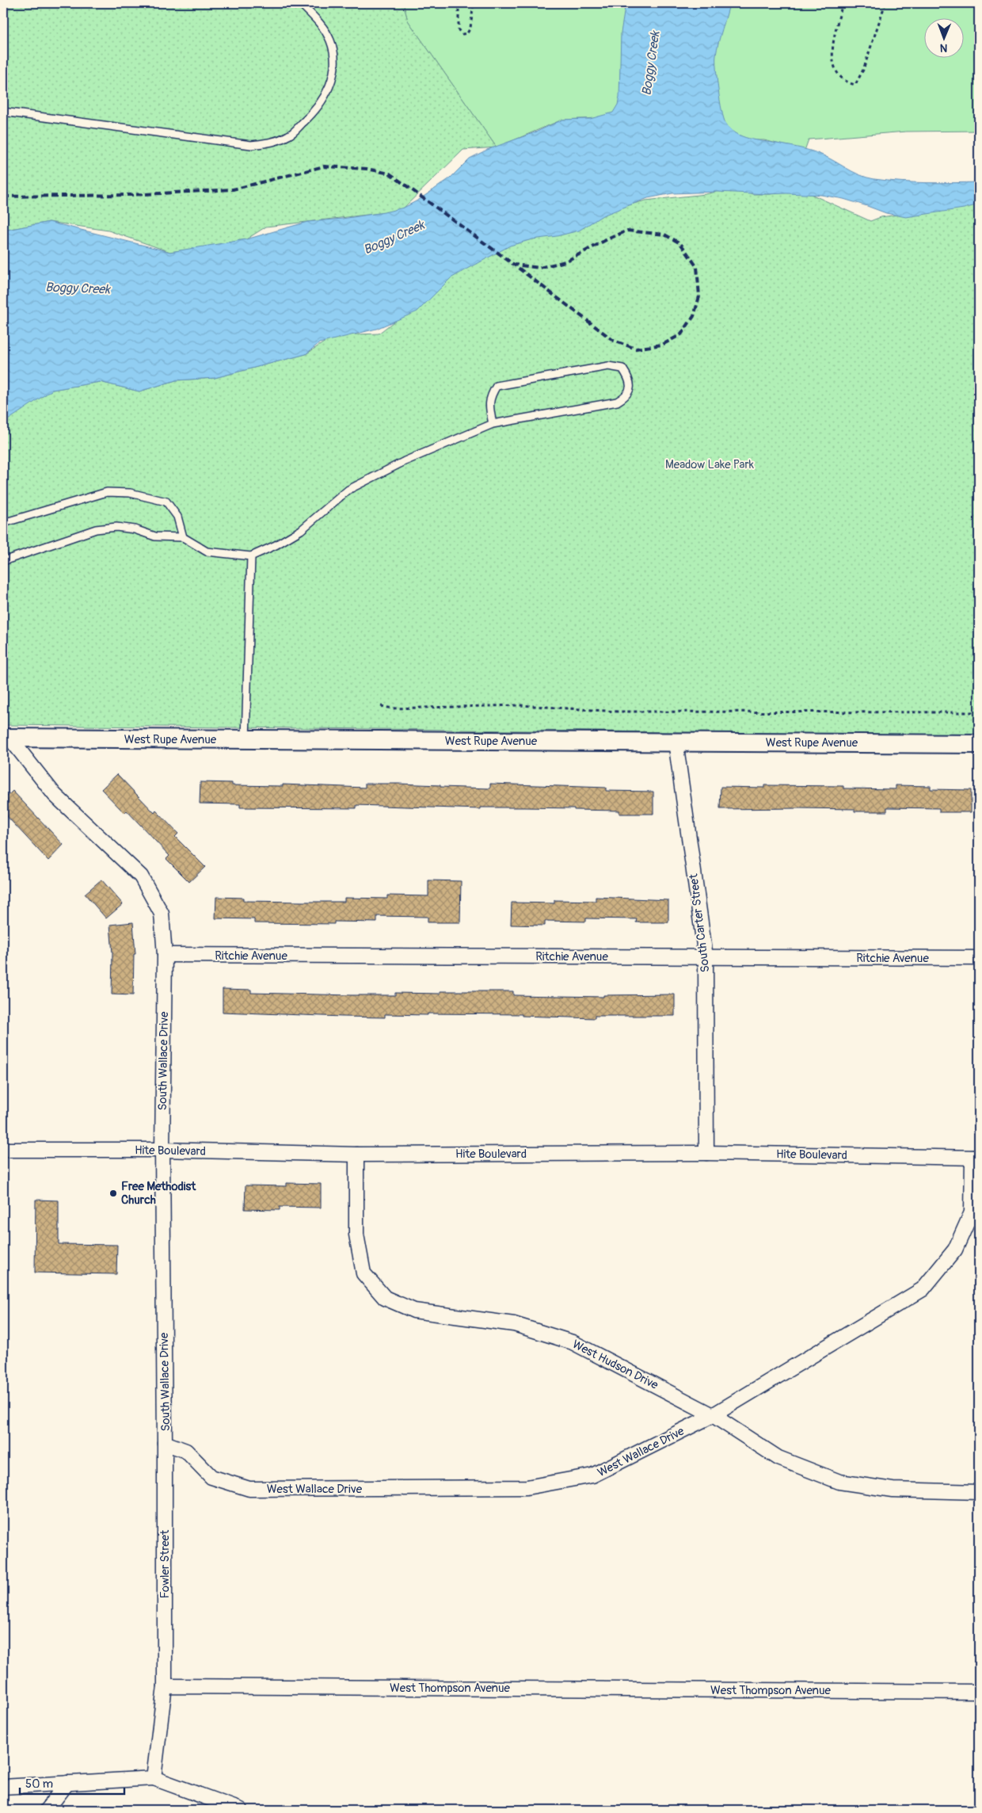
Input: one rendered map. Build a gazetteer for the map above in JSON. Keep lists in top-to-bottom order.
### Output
{
  "streets": {
    "street": [
      "West Rupe Avenue",
      "South Carter Street",
      "Ritchie Avenue",
      "South Wallace Drive",
      "Hite Boulevard",
      "West Hudson Drive",
      "West Wallace Drive",
      "Fowler Street",
      "West Thompson Avenue"
    ]
  },
  "crossings": [
    ["West Rupe Avenue", "South Carter Street"],
    ["West Rupe Avenue", "South Wallace Drive"],
    ["South Carter Street", "Ritchie Avenue"],
    ["South Carter Street", "Hite Boulevard"],
    ["Ritchie Avenue", "South Wallace Drive"],
    ["South Wallace Drive", "Hite Boulevard"],
    ["South Wallace Drive", "West Wallace Drive"],
    ["South Wallace Drive", "Fowler Street"],
    ["Hite Boulevard", "West Hudson Drive"],
    ["Hite Boulevard", "West Wallace Drive"],
    ["West Hudson Drive", "West Wallace Drive"],
    ["West Wallace Drive", "Fowler Street"],
    ["Fowler Street", "West Thompson Avenue"]
  ],
  "water": ["Boggy Creek"],
  "parks": ["Meadow Lake Park"],
  "places": ["Free Methodist Church"],
  "scale_bar": "50 m",
  "north": "bottom"
}
